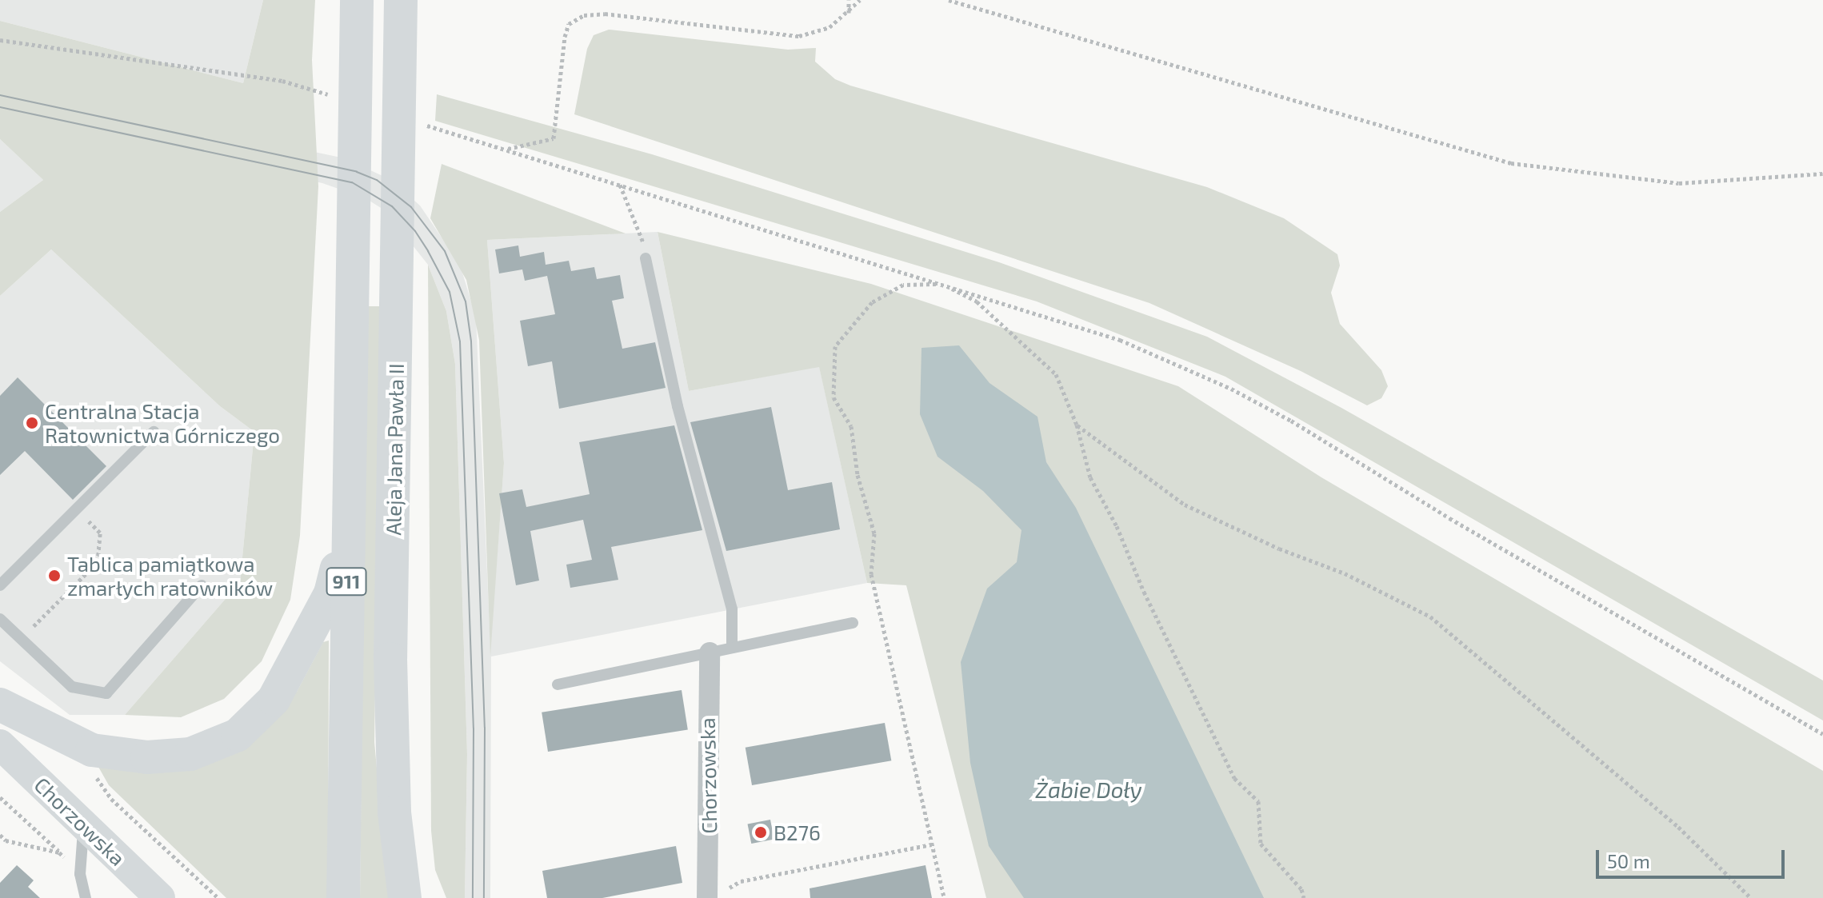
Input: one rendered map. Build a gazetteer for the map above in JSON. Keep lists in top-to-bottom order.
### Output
{
  "streets": {
    "main road": ["Aleja Jana Pawła II", "911", "Chorzowska"]
  },
  "water": ["Żabie Doły"],
  "places": ["Centralna Stacja Ratownictwa Górniczego", "Tablica pamiątkowa zmarłych ratowników", "B276"],
  "scale_bar": "50 m"
}
